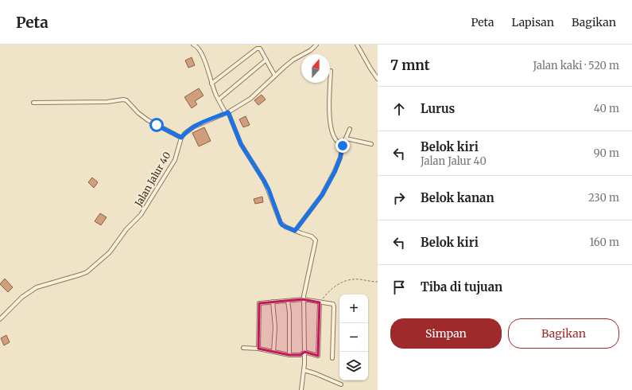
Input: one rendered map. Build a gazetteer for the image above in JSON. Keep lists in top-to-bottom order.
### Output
{
  "streets": {
    "street": ["Jalan Jalur 40"]
  },
  "north": "top",
  "page": {
    "header": "Peta",
    "nav": ["Peta", "Lapisan", "Bagikan"],
    "heading": ["7 mnt", "Jalan kaki · 520 m"],
    "list": [
      ["Lurus", "40 m"],
      ["Belok kiri", "Jalan Jalur 40", "90 m"],
      ["Belok kanan", "230 m"],
      ["Belok kiri", "160 m"],
      "Tiba di tujuan"
    ],
    "map_buttons": ["+", "−"],
    "buttons": ["Simpan", "Bagikan"]
  }
}
